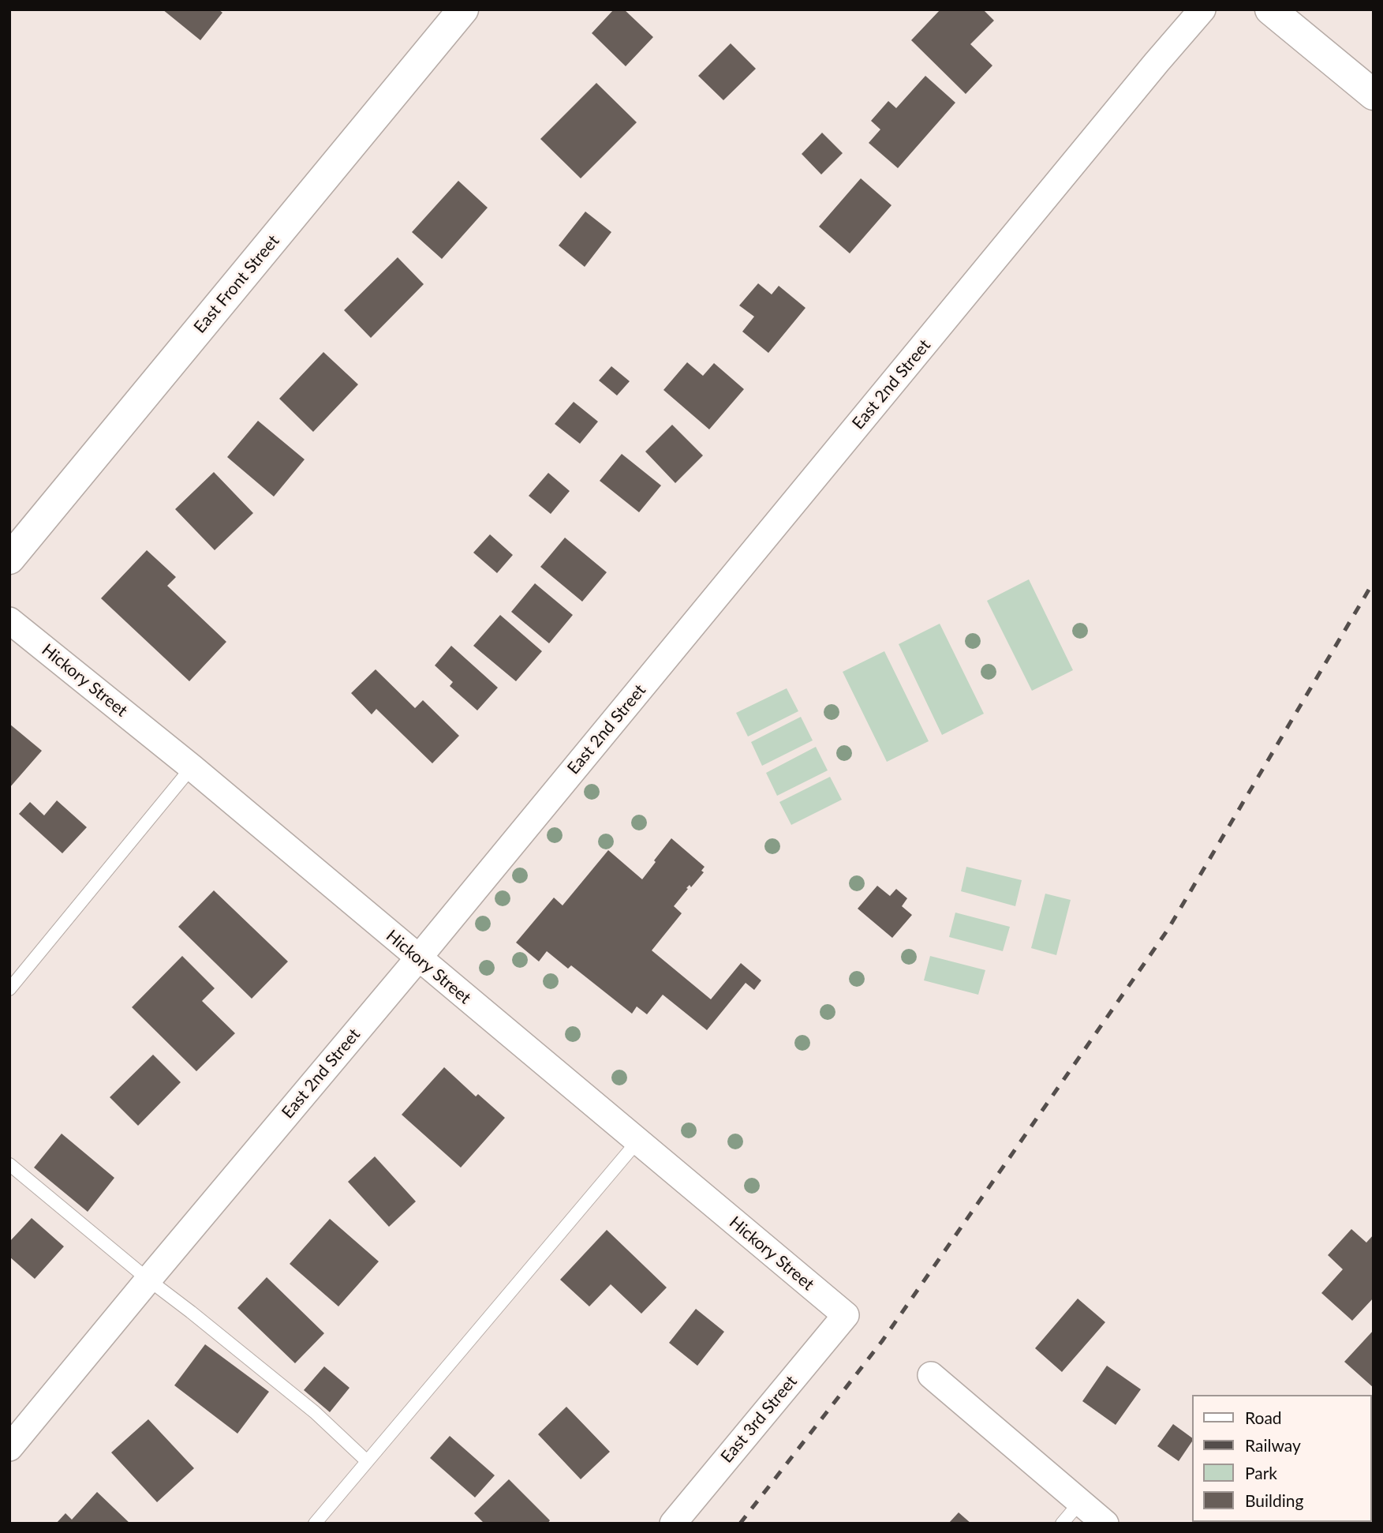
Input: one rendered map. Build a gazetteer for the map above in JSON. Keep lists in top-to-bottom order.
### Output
{
  "streets": {
    "main road": ["East Front Street"],
    "street": ["East 2nd Street", "Hickory Street", "East 3rd Street"]
  },
  "crossings": [
    ["East 2nd Street", "Hickory Street"],
    ["Hickory Street", "East 3rd Street"]
  ],
  "legend": [
    "Road",
    "Railway",
    "Park",
    "Building"
  ]
}
